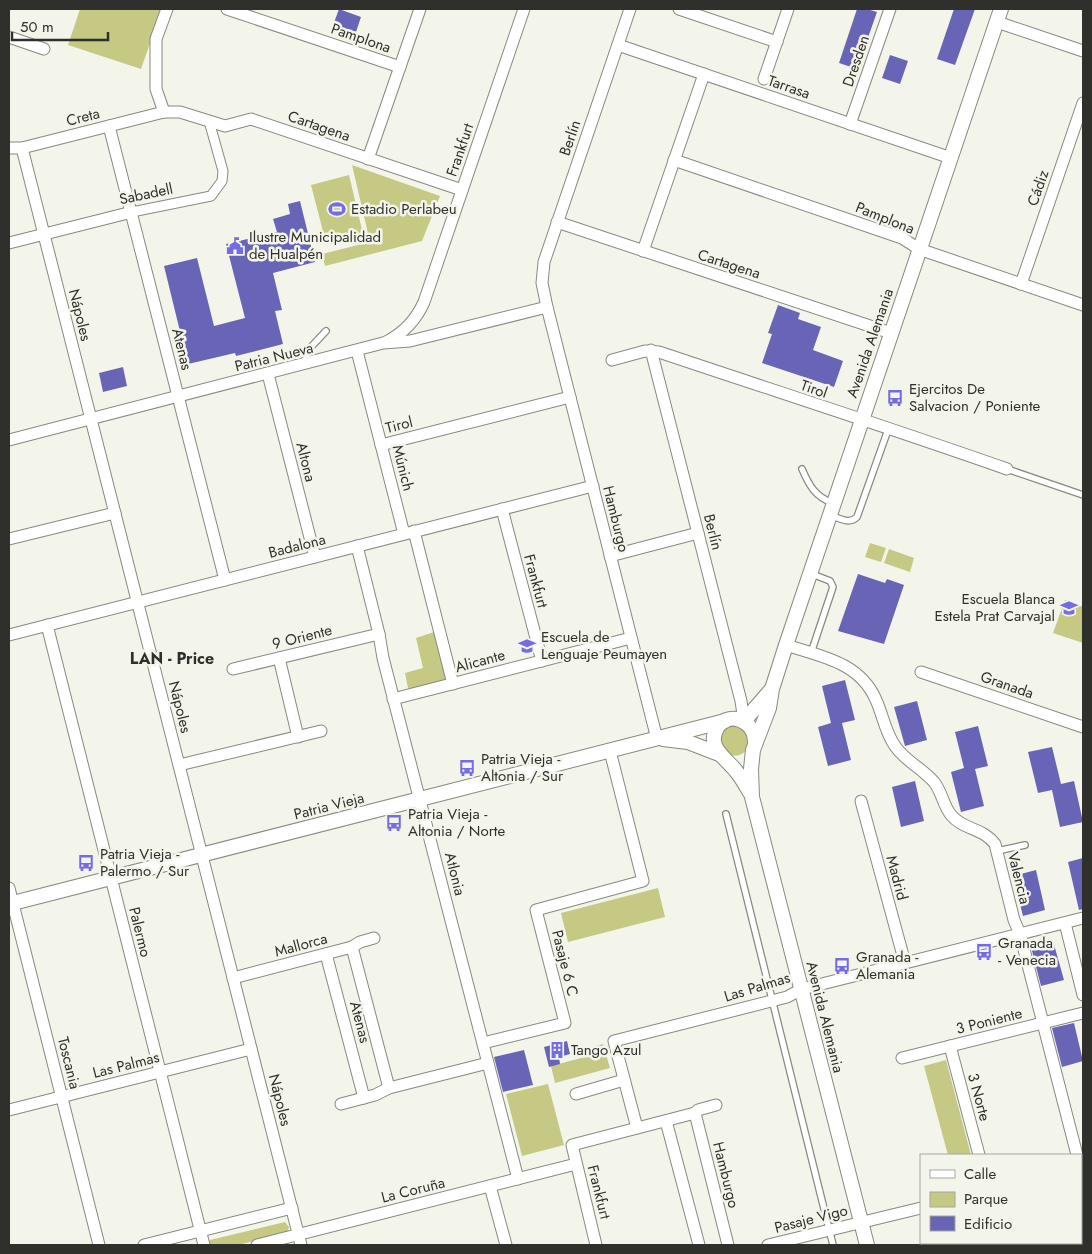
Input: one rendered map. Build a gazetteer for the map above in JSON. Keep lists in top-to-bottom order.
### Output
{
  "streets": {
    "street": [
      "Pamplona",
      "Dresden",
      "Tarrasa",
      "Creta",
      "Cartagena",
      "Berlín",
      "Frankfurt",
      "Cádiz",
      "Sabadell",
      "Nápoles",
      "Avenida Alemania",
      "Atenas",
      "Patria Nueva",
      "Tirol",
      "Altona",
      "Múnich",
      "Hamburgo",
      "Badalona",
      "9 Oriente",
      "Alicante",
      "Granada",
      "Patria Vieja",
      "Atlonia",
      "Madrid",
      "Valencia",
      "Palermo",
      "Mallorca",
      "Pasaje 6 C",
      "Las Palmas",
      "3 Poniente",
      "Toscania",
      "3 Norte",
      "La Coruña",
      "Pasaje Vigo"
    ]
  },
  "crossings": [
    ["Pamplona", "Cádiz"],
    ["Pamplona", "Avenida Alemania"],
    ["Dresden", "Tarrasa"],
    ["Tarrasa", "Berlín"],
    ["Tarrasa", "Avenida Alemania"],
    ["Creta", "Cartagena"],
    ["Creta", "Nápoles"],
    ["Creta", "Atenas"],
    ["Cartagena", "Berlín"],
    ["Cartagena", "Frankfurt"],
    ["Cartagena", "Sabadell"],
    ["Cartagena", "Avenida Alemania"],
    ["Berlín", "Avenida Alemania"],
    ["Berlín", "Patria Nueva"],
    ["Berlín", "Tirol"],
    ["Berlín", "Hamburgo"],
    ["Berlín", "Patria Vieja"],
    ["Frankfurt", "Patria Nueva"],
    ["Frankfurt", "Badalona"],
    ["Frankfurt", "Alicante"],
    ["Frankfurt", "La Coruña"],
    ["Sabadell", "Nápoles"],
    ["Sabadell", "Atenas"],
    ["Nápoles", "Patria Nueva"],
    ["Nápoles", "Badalona"],
    ["Nápoles", "Patria Vieja"],
    ["Nápoles", "Mallorca"],
    ["Nápoles", "Las Palmas"],
    ["Nápoles", "La Coruña"],
    ["Avenida Alemania", "Tirol"],
    ["Avenida Alemania", "Patria Vieja"],
    ["Avenida Alemania", "Valencia"],
    ["Avenida Alemania", "Las Palmas"],
    ["Avenida Alemania", "Pasaje Vigo"],
    ["Atenas", "Patria Nueva"],
    ["Atenas", "Badalona"],
    ["Atenas", "Mallorca"],
    ["Patria Nueva", "Altona"],
    ["Patria Nueva", "Múnich"],
    ["Patria Nueva", "Hamburgo"],
    ["Tirol", "Múnich"],
    ["Tirol", "Hamburgo"],
    ["Altona", "Badalona"],
    ["Múnich", "Badalona"],
    ["Múnich", "Alicante"],
    ["Hamburgo", "Badalona"],
    ["Hamburgo", "Alicante"],
    ["Hamburgo", "Patria Vieja"],
    ["Badalona", "Atlonia"],
    ["Badalona", "Palermo"],
    ["9 Oriente", "Atlonia"],
    ["Alicante", "Atlonia"],
    ["Patria Vieja", "Atlonia"],
    ["Patria Vieja", "Palermo"],
    ["Patria Vieja", "Pasaje 6 C"],
    ["Patria Vieja", "Toscania"],
    ["Atlonia", "Pasaje 6 C"],
    ["Atlonia", "La Coruña"],
    ["Madrid", "Las Palmas"],
    ["Valencia", "Las Palmas"],
    ["Valencia", "3 Poniente"],
    ["Palermo", "Las Palmas"],
    ["Las Palmas", "Toscania"],
    ["3 Poniente", "3 Norte"]
  ],
  "districts": ["LAN - Price"],
  "places": {
    "sports": ["Estadio Perlabeu"],
    "public building": ["Ilustre Municipalidad de Hualpén"],
    "bus stop": [
      "Ejercitos De Salvacion / Poniente",
      "Patria Vieja - Altonia / Sur",
      "Patria Vieja - Altonia / Norte",
      "Patria Vieja - Palermo / Sur",
      "Granada - Venecia",
      "Granada - Alemania"
    ],
    "school or university": ["Escuela Blanca Estela Prat Carvajal", "Escuela de Lenguaje Peumayen"],
    "building": ["Tango Azul"]
  },
  "legend": ["Calle", "Parque", "Edificio"],
  "scale_bar": "50 m"
}
